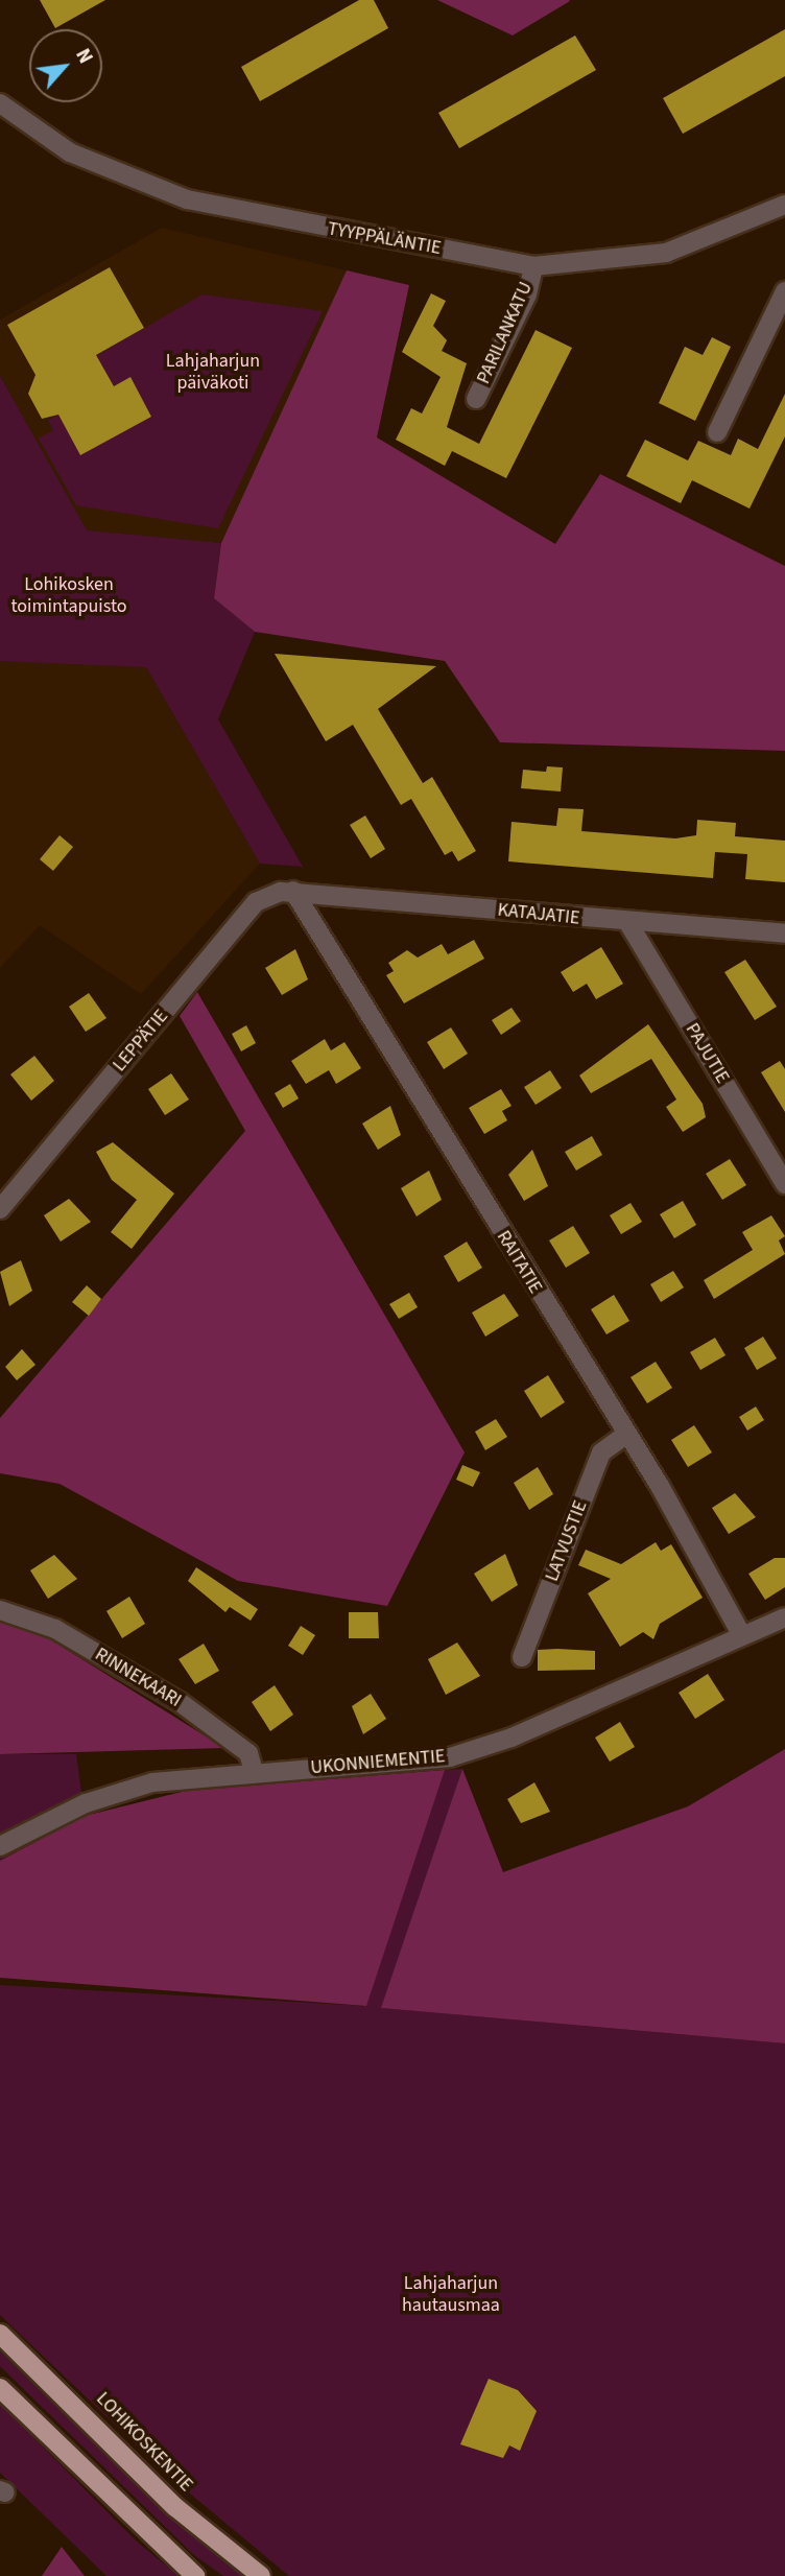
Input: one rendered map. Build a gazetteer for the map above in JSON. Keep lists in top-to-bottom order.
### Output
{
  "streets": {
    "main road": ["LOHIKOSKENTIE"],
    "street": [
      "TYYPPÄLÄNTIE",
      "PARILANKATU",
      "KATAJATIE",
      "LEPPÄTIE",
      "PAJUTIE",
      "RAITATIE",
      "LATVUSTIE",
      "RINNEKAARI",
      "UKONNIEMENTIE"
    ]
  },
  "crossings": [
    ["TYYPPÄLÄNTIE", "PARILANKATU"],
    ["KATAJATIE", "LEPPÄTIE"],
    ["KATAJATIE", "PAJUTIE"],
    ["KATAJATIE", "RAITATIE"],
    ["LEPPÄTIE", "RAITATIE"],
    ["RAITATIE", "LATVUSTIE"],
    ["RAITATIE", "UKONNIEMENTIE"],
    ["RINNEKAARI", "UKONNIEMENTIE"]
  ],
  "parks": ["Lahjaharjun päiväkoti", "Lohikosken toimintapuisto", "Lahjaharjun hautausmaa"],
  "north": "top right"
}
